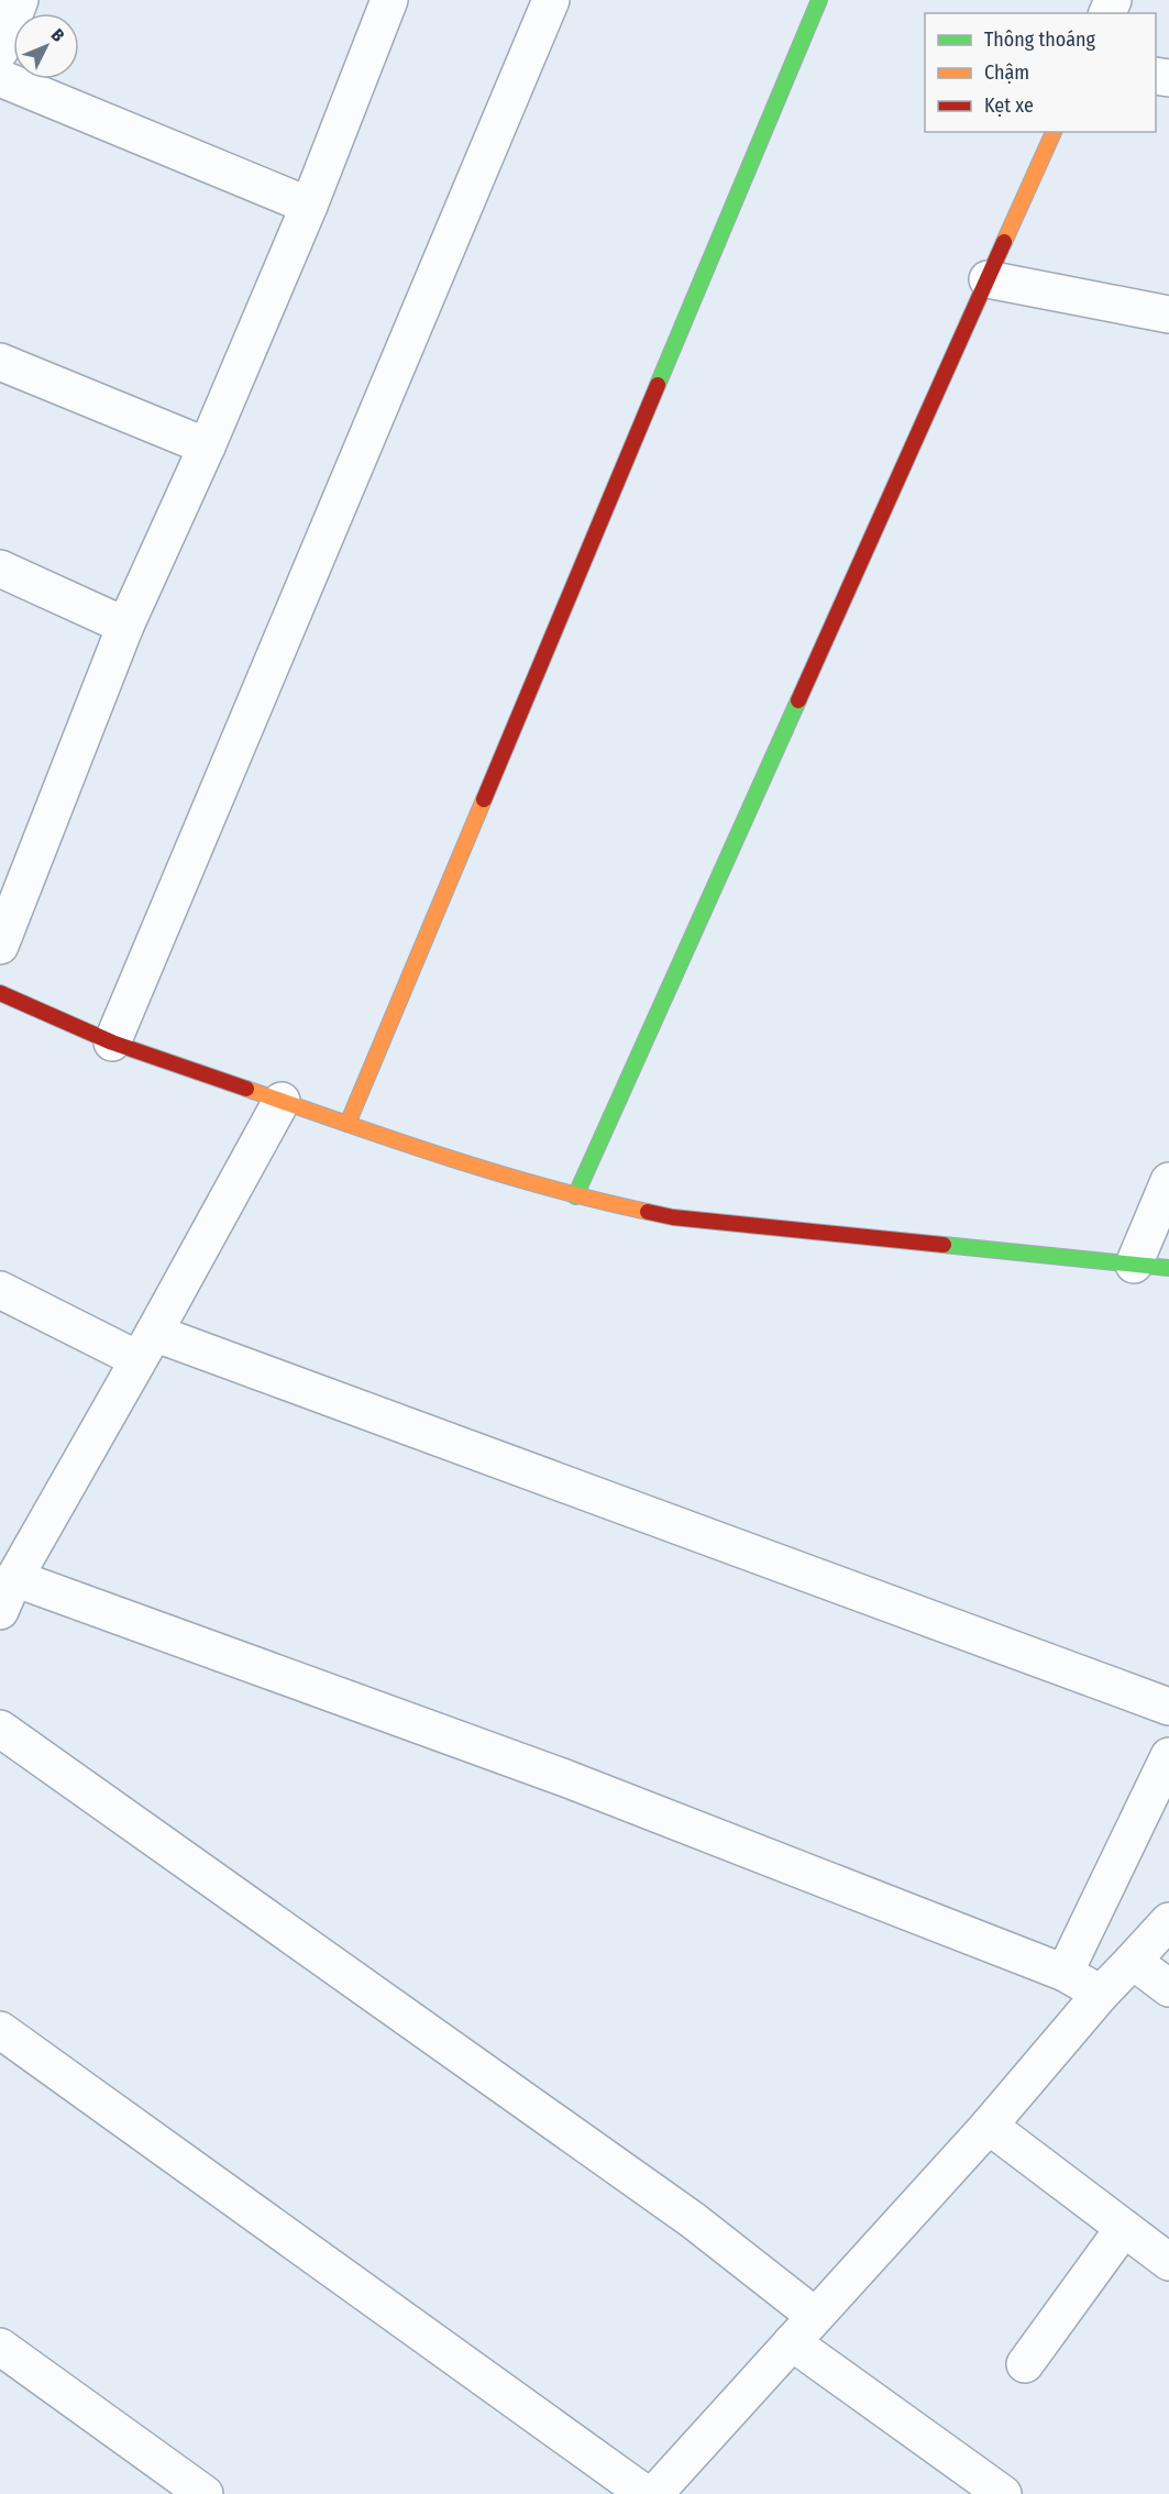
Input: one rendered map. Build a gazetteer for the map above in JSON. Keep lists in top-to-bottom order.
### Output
{
  "legend": ["Thông thoáng", "Chậm", "Kẹt xe"],
  "north": "top right"
}
